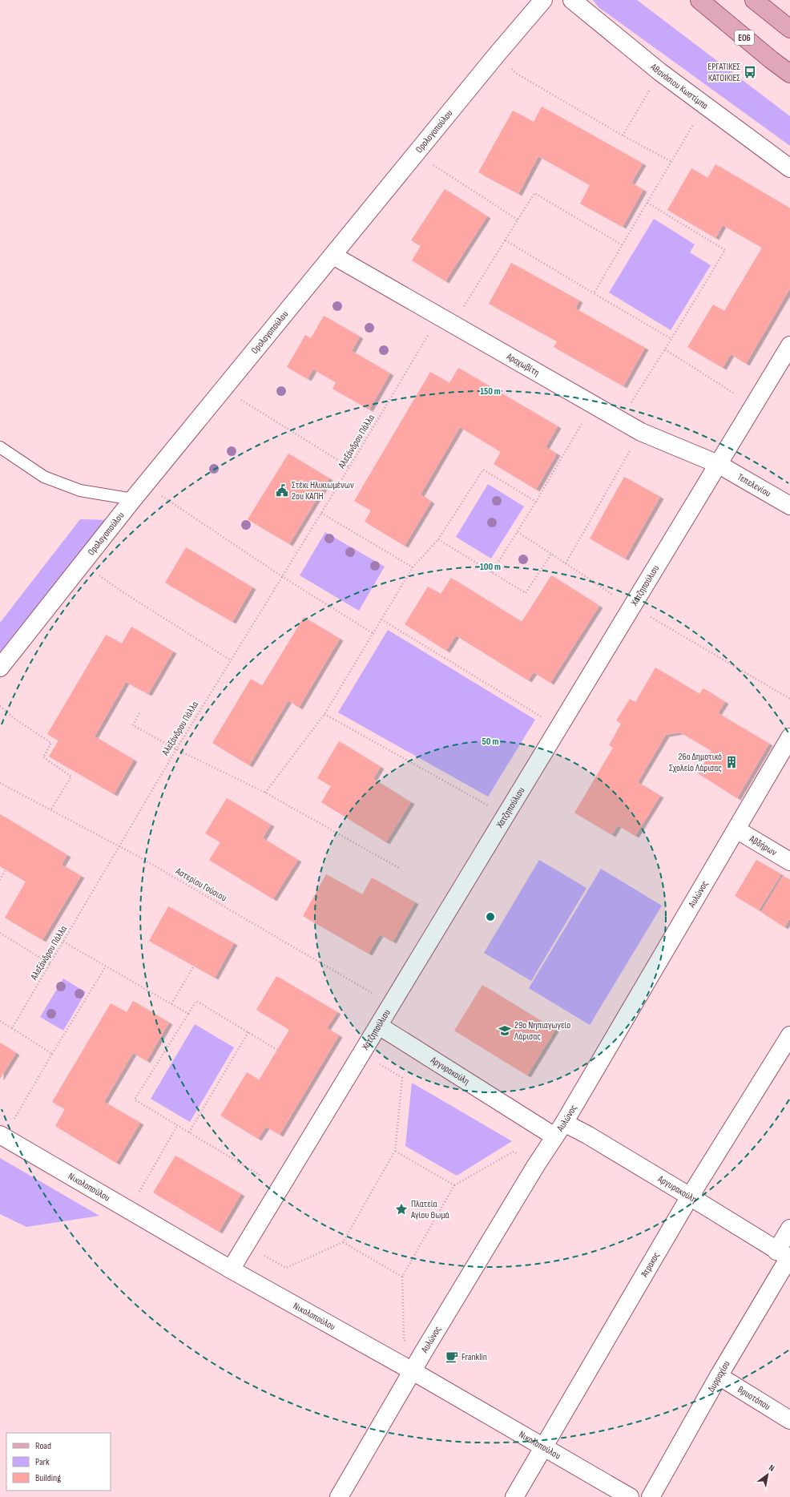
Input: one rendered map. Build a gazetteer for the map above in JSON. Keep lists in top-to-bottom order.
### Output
{
  "streets": {
    "main road": ["ΕΟ6"],
    "street": [
      "Αθανάσιου Κωστίμπα",
      "Ορολογοπούλου",
      "Αραχωβίτη",
      "Τεπελενίου",
      "Χατζηπούλιου",
      "Αβδήρων",
      "Αυλώνος",
      "Αργυρακούλη",
      "Νικολοπούλου",
      "Άτρακος",
      "Δυρραχίου",
      "Βρυοτόπου"
    ],
    "path": ["Αλεξάνδρου Πάλλα", "Αστερίου Γούσιου"]
  },
  "crossings": [
    ["Ορολογοπούλου", "Αραχωβίτη"],
    ["Αραχωβίτη", "Αλεξάνδρου Πάλλα"],
    ["Αραχωβίτη", "Τεπελενίου"],
    ["Αραχωβίτη", "Χατζηπούλιου"],
    ["Αλεξάνδρου Πάλλα", "Αστερίου Γούσιου"],
    ["Τεπελενίου", "Χατζηπούλιου"],
    ["Χατζηπούλιου", "Αστερίου Γούσιου"],
    ["Χατζηπούλιου", "Αργυρακούλη"],
    ["Χατζηπούλιου", "Νικολοπούλου"],
    ["Αβδήρων", "Αυλώνος"],
    ["Αυλώνος", "Αργυρακούλη"],
    ["Αυλώνος", "Νικολοπούλου"],
    ["Αργυρακούλη", "Άτρακος"],
    ["Αργυρακούλη", "Δυρραχίου"],
    ["Νικολοπούλου", "Άτρακος"],
    ["Δυρραχίου", "Βρυοτόπου"]
  ],
  "places": {
    "bus stop": ["ΕΡΓΑΤΙΚΕΣ ΚΑΤΟΙΚΙΕΣ"],
    "public building": ["Στέκι Ηλικιωμένων 2ου ΚΑΠΗ"],
    "building": ["26ο Δημοτικό Σχολείο Λάρισας"],
    "school or university": ["29ο Νηπιαγωγείο Λάρισας"],
    "place": ["Πλατεία Αγίου Θωμά"],
    "cafe": ["Franklin"]
  },
  "legend": ["Road", "Park", "Building"],
  "north": "top right",
  "rings": ["150 m", "100 m", "50 m"]
}
